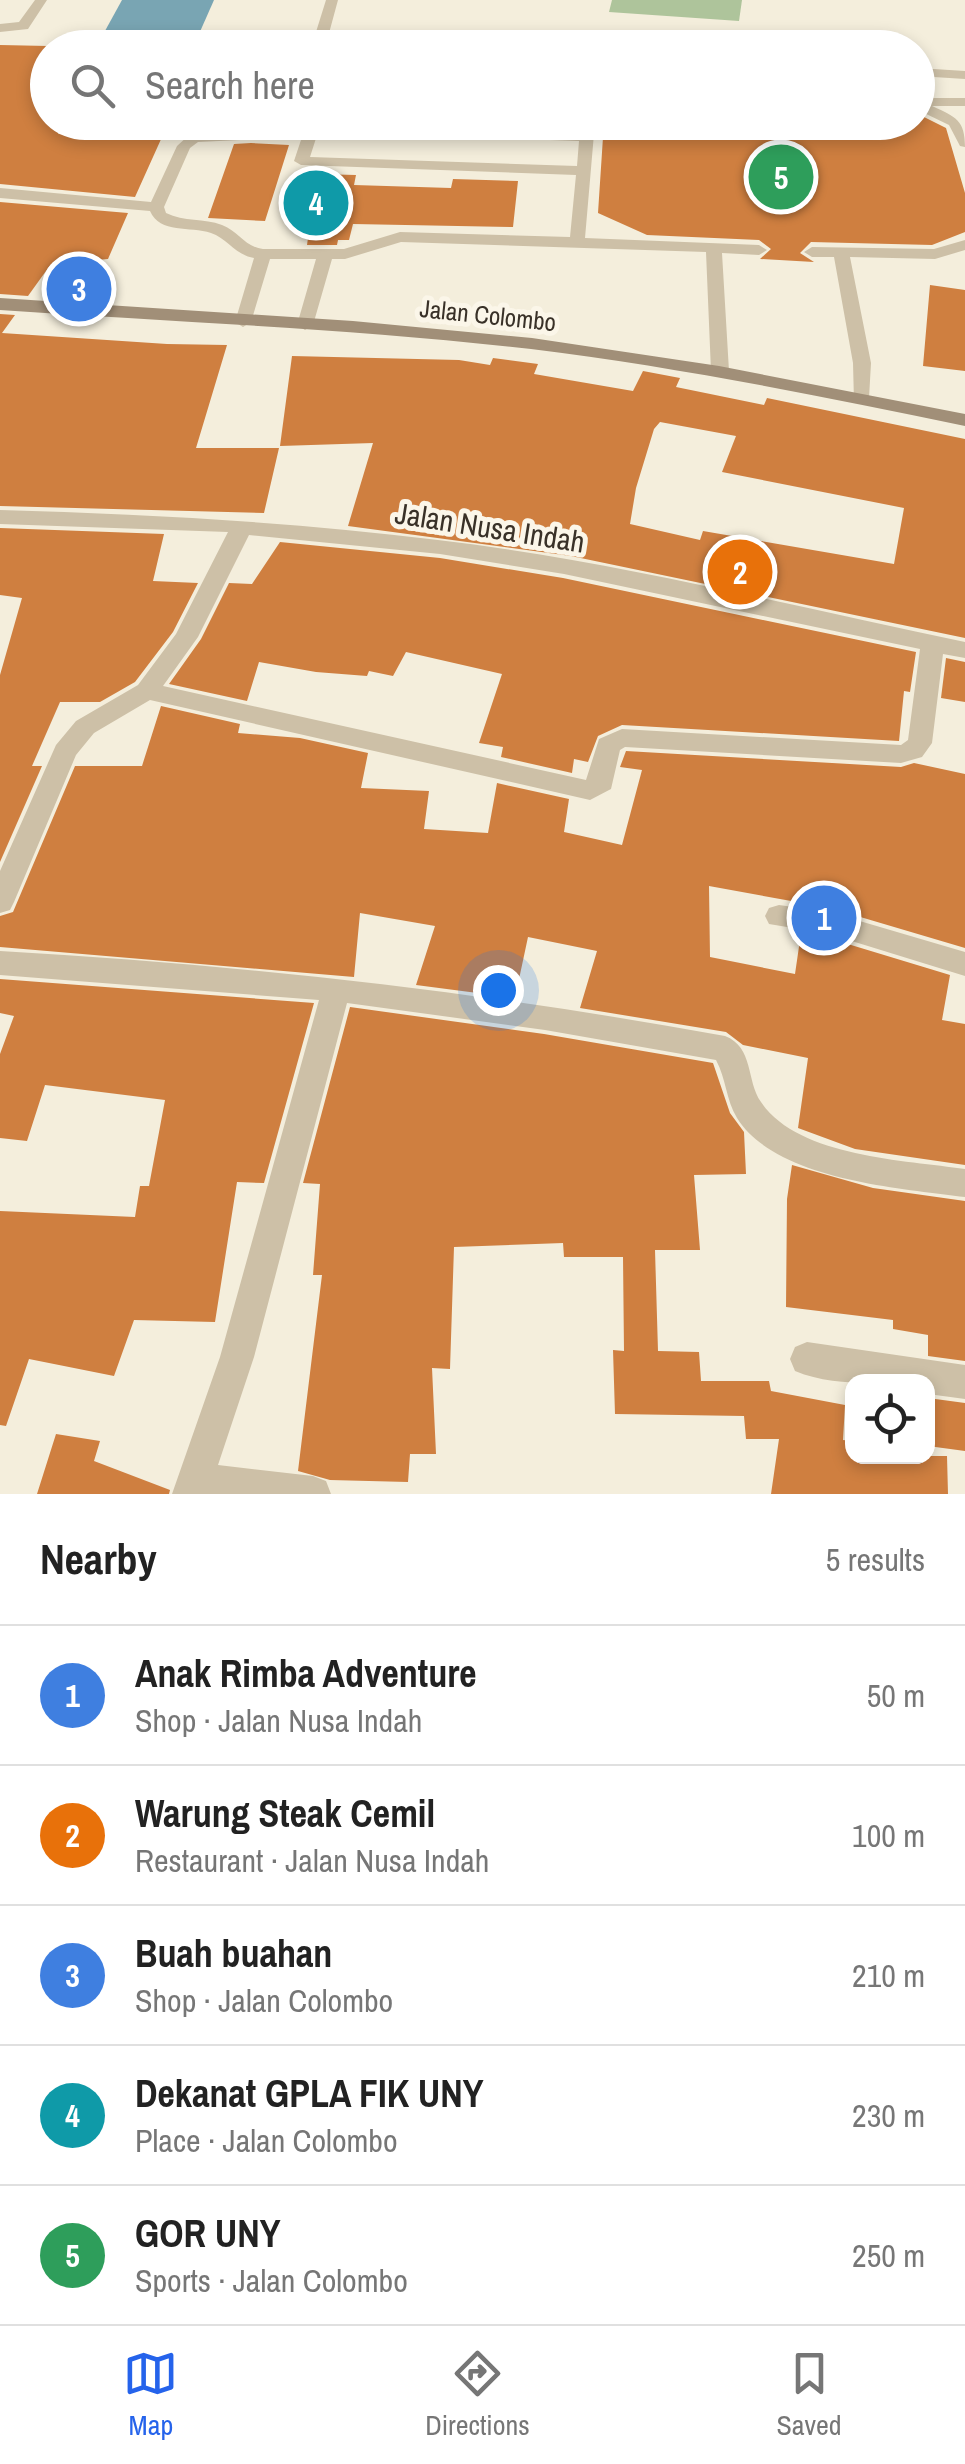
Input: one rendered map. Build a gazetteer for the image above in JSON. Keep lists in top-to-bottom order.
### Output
{
  "streets": {
    "main road": ["Jalan Colombo"],
    "street": ["Jalan Nusa Indah"]
  },
  "page": {
    "search": "Search here",
    "pins": [
      "5",
      "4",
      "3",
      "2",
      "1"
    ],
    "heading": ["Nearby", "5 results"],
    "list": [
      {
        "mark": "1",
        "name": "Anak Rimba Adventure",
        "note": "Shop · Jalan Nusa Indah",
        "value": "50 m"
      },
      {
        "mark": "2",
        "name": "Warung Steak Cemil",
        "note": "Restaurant · Jalan Nusa Indah",
        "value": "100 m"
      },
      {
        "mark": "3",
        "name": "Buah buahan",
        "note": "Shop · Jalan Colombo",
        "value": "210 m"
      },
      {
        "mark": "4",
        "name": "Dekanat GPLA FIK UNY",
        "note": "Place · Jalan Colombo",
        "value": "230 m"
      },
      {
        "mark": "5",
        "name": "GOR UNY",
        "note": "Sports · Jalan Colombo",
        "value": "250 m"
      }
    ],
    "nav": ["Map", "Directions", "Saved"]
  }
}
